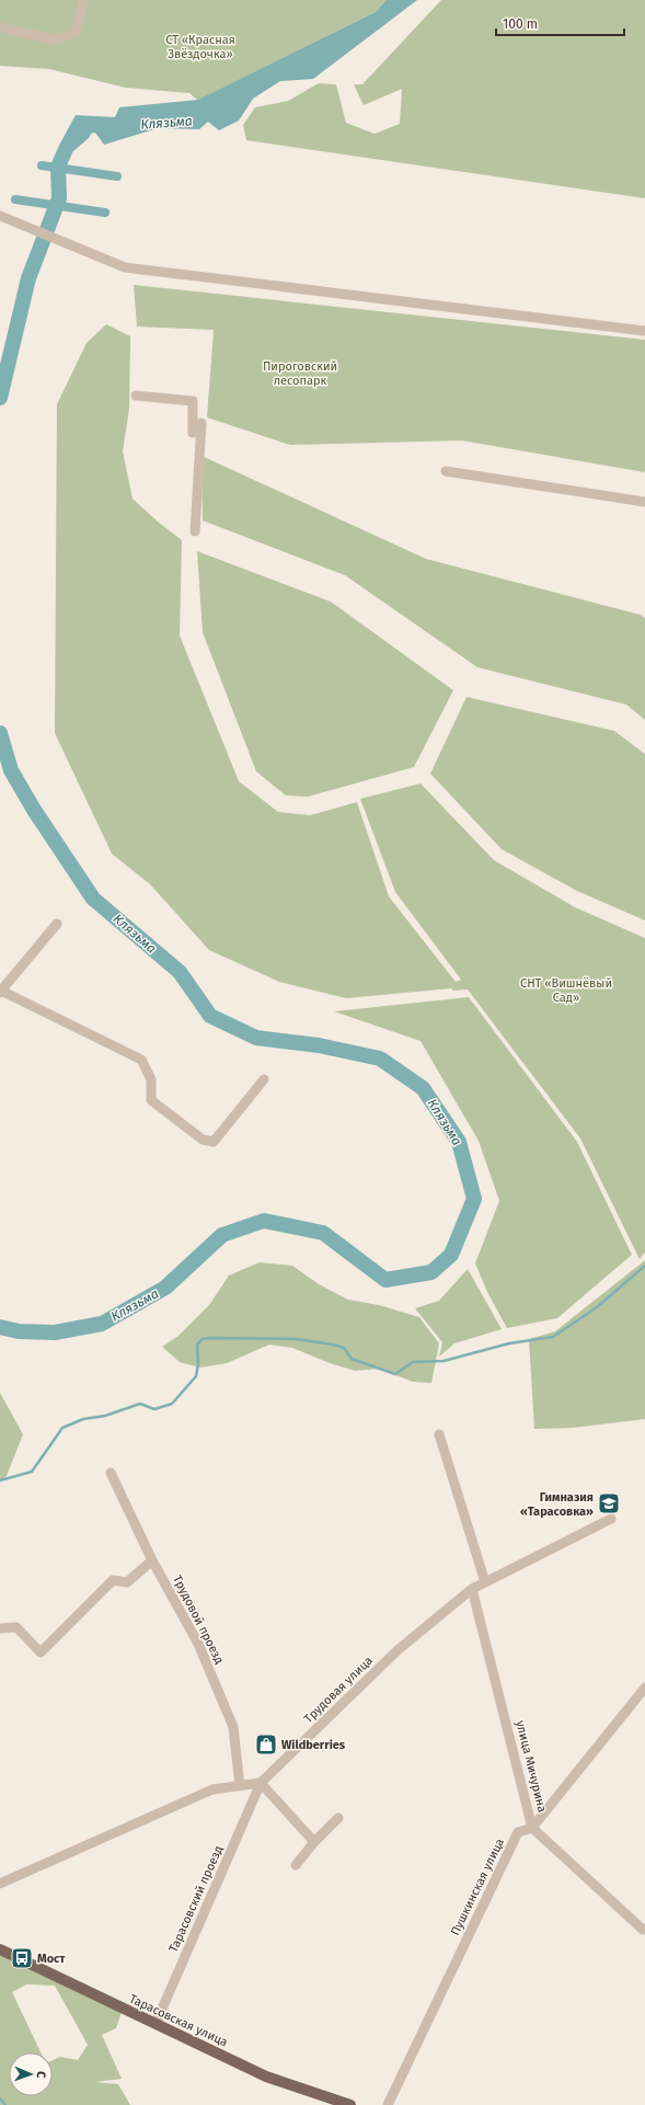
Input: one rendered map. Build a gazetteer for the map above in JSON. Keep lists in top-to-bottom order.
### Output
{
  "streets": {
    "main road": ["Тарасовская улица"],
    "street": [
      "Трудовой проезд",
      "Трудовая улица",
      "улица Мичурина",
      "Пушкинская улица",
      "Тарасовский проезд"
    ]
  },
  "crossings": [
    ["Трудовая улица", "улица Мичурина"],
    ["Трудовая улица", "Тарасовский проезд"],
    ["улица Мичурина", "Пушкинская улица"],
    ["Тарасовский проезд", "Тарасовская улица"]
  ],
  "water": ["Клязьма"],
  "parks": ["СТ «Красная Звёздочка»", "Пироговский лесопарк", "СНТ «Вишнёвый Сад»"],
  "places": {
    "school or university": ["Гимназия «Тарасовка»"],
    "shop": ["Wildberries"],
    "bus stop": ["Мост"]
  },
  "scale_bar": "100 m",
  "north": "right"
}
